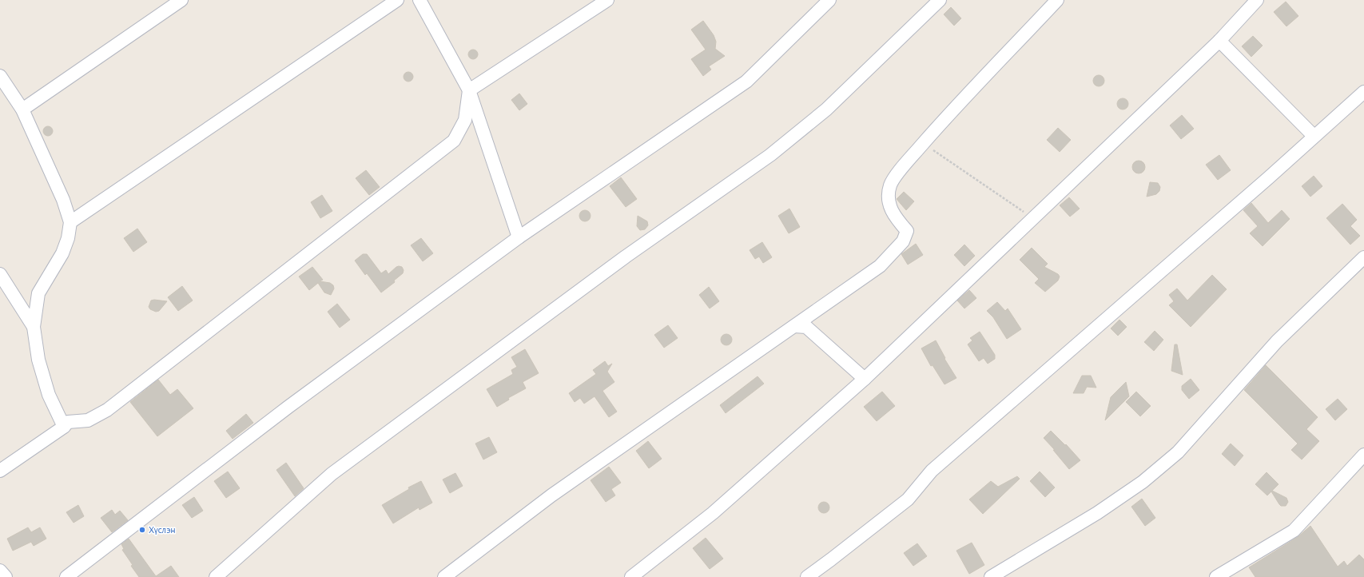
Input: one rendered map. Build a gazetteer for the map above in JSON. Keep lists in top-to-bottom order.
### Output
{
  "places": ["Хүслэн"]
}
